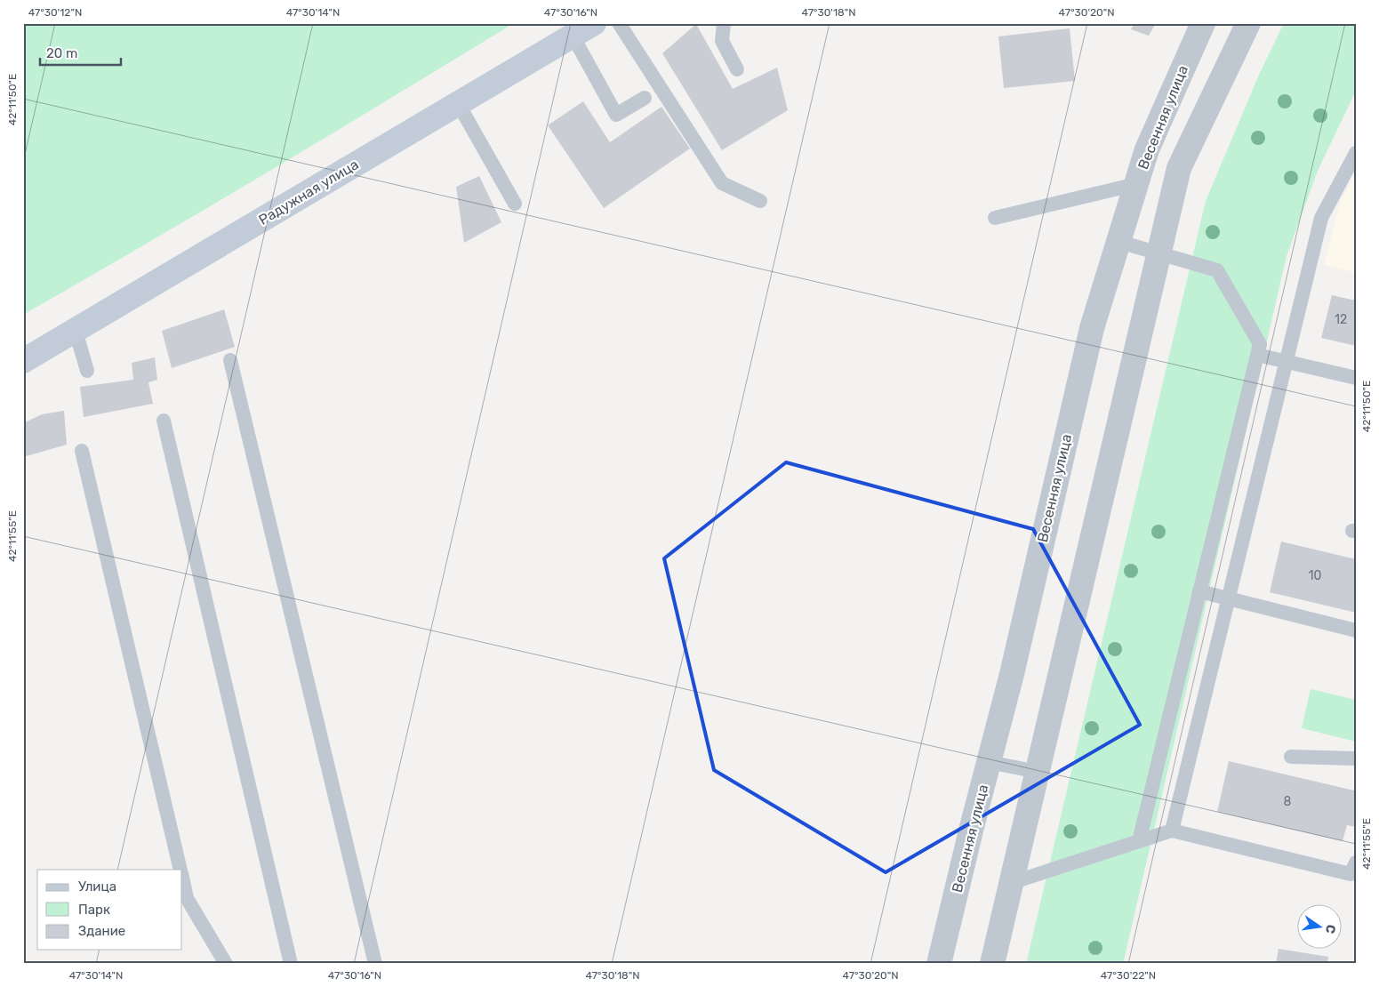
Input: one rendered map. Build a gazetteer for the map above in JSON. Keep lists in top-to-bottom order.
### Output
{
  "streets": {
    "street": ["Весенняя улица", "Радужная улица"]
  },
  "house_numbers": ["12", "10", "8"],
  "legend": ["Улица", "Парк", "Здание"],
  "scale_bar": "20 m",
  "north": "right",
  "coordinates": [
    "47°30'12\"N",
    "47°30'14\"N",
    "47°30'16\"N",
    "47°30'18\"N",
    "47°30'20\"N",
    "42°11'50\"E",
    "42°11'55\"E",
    "47°30'22\"N"
  ]
}
